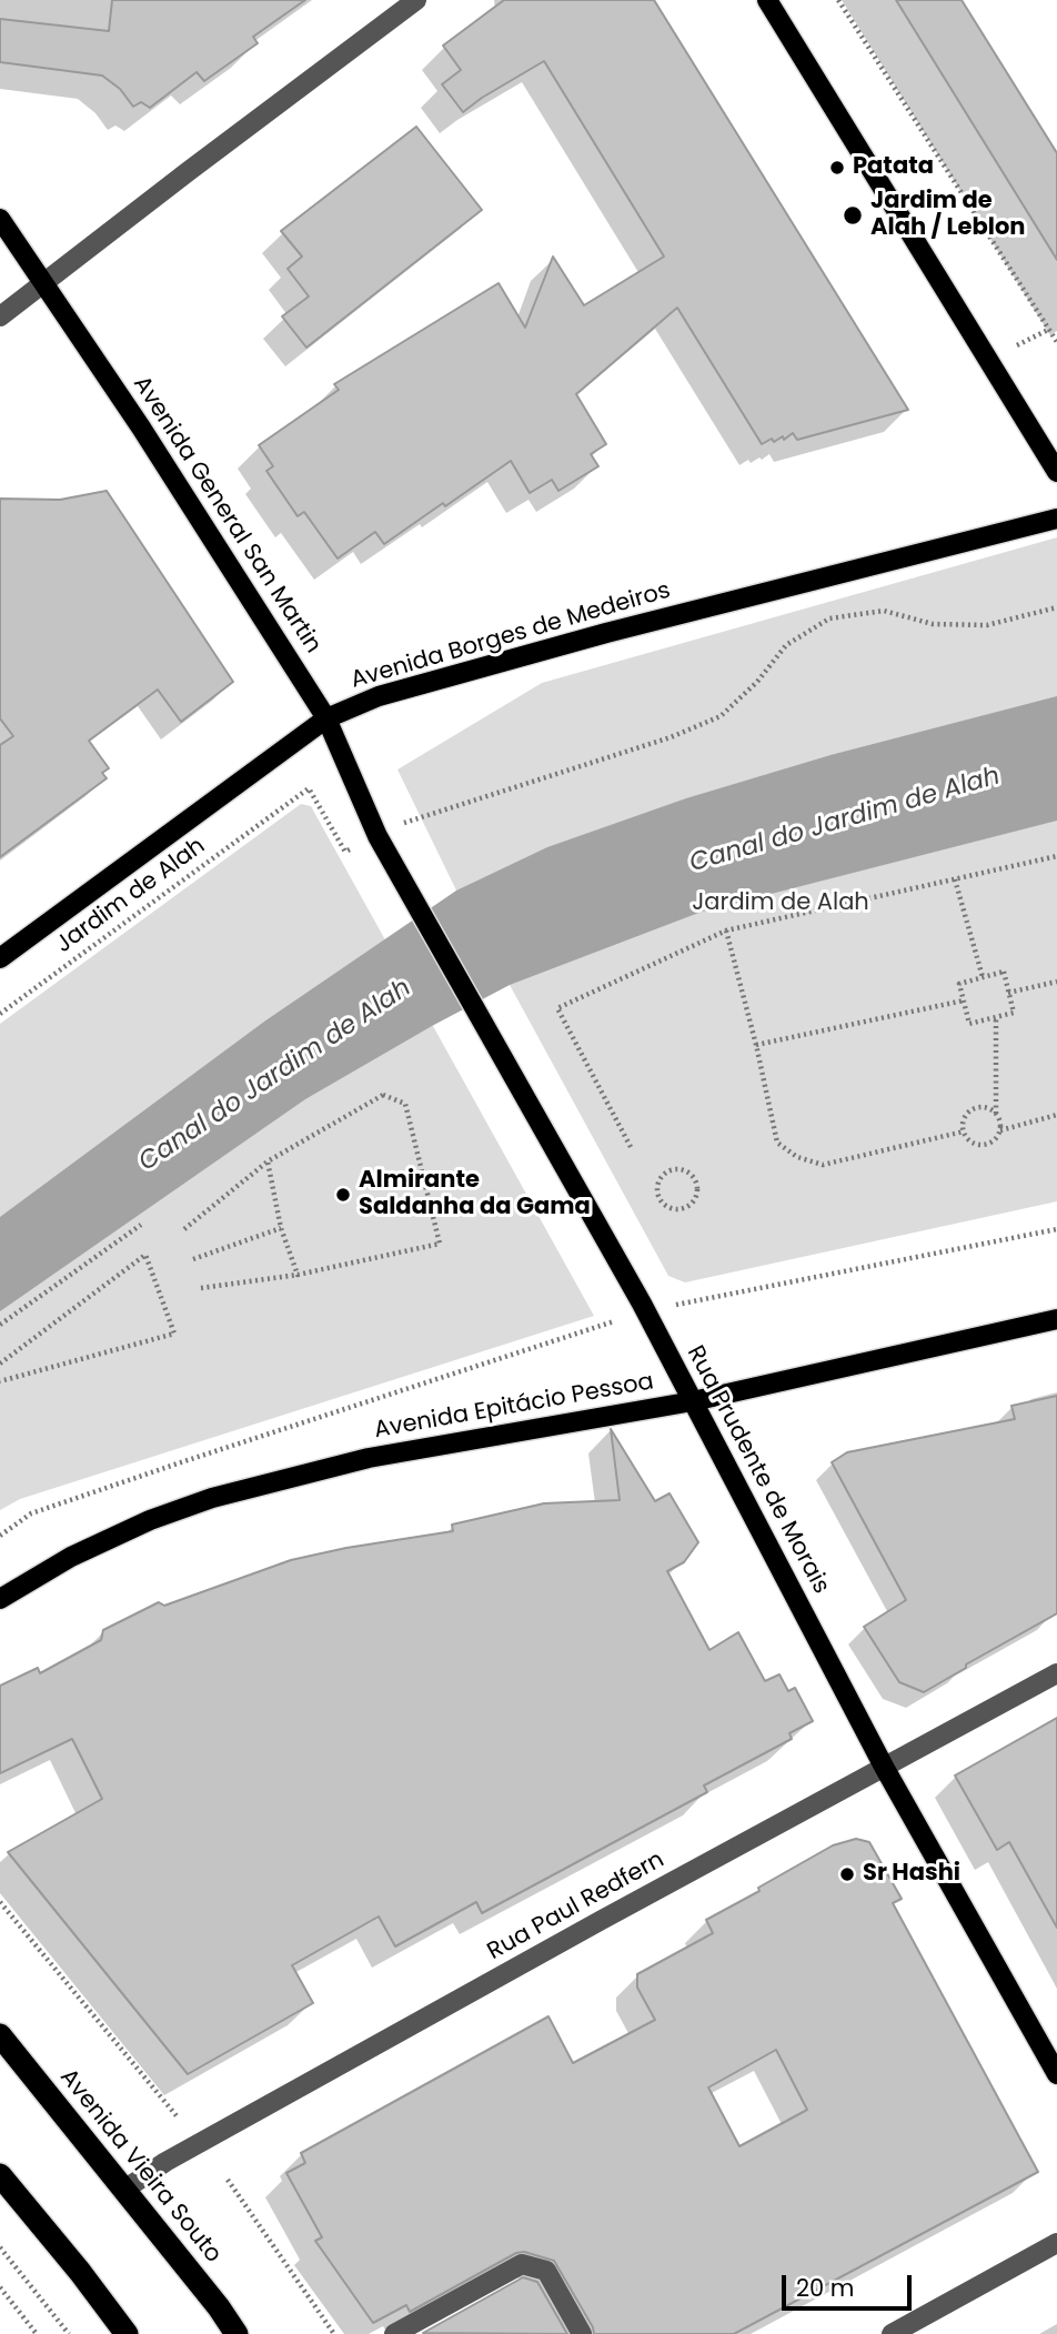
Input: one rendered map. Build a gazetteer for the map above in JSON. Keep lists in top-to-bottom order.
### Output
{
  "streets": {
    "highway": ["Avenida Vieira Souto"],
    "main road": [
      "Avenida General San Martin",
      "Avenida Borges de Medeiros",
      "Avenida Epitácio Pessoa",
      "Rua Prudente de Morais"
    ],
    "street": ["Rua Paul Redfern"],
    "path": ["Jardim de Alah"]
  },
  "crossings": [
    ["Avenida General San Martin", "Avenida Borges de Medeiros"],
    ["Avenida General San Martin", "Jardim de Alah"],
    ["Avenida General San Martin", "Rua Prudente de Morais"],
    ["Avenida Epitácio Pessoa", "Rua Prudente de Morais"],
    ["Rua Prudente de Morais", "Rua Paul Redfern"],
    ["Rua Paul Redfern", "Avenida Vieira Souto"]
  ],
  "water": ["Canal do Jardim de Alah"],
  "parks": ["Jardim de Alah"],
  "places": [
    "Patata",
    "Jardim de Alah / Leblon",
    "Almirante Saldanha da Gama",
    "Sr Hashi"
  ],
  "scale_bar": "20 m"
}
